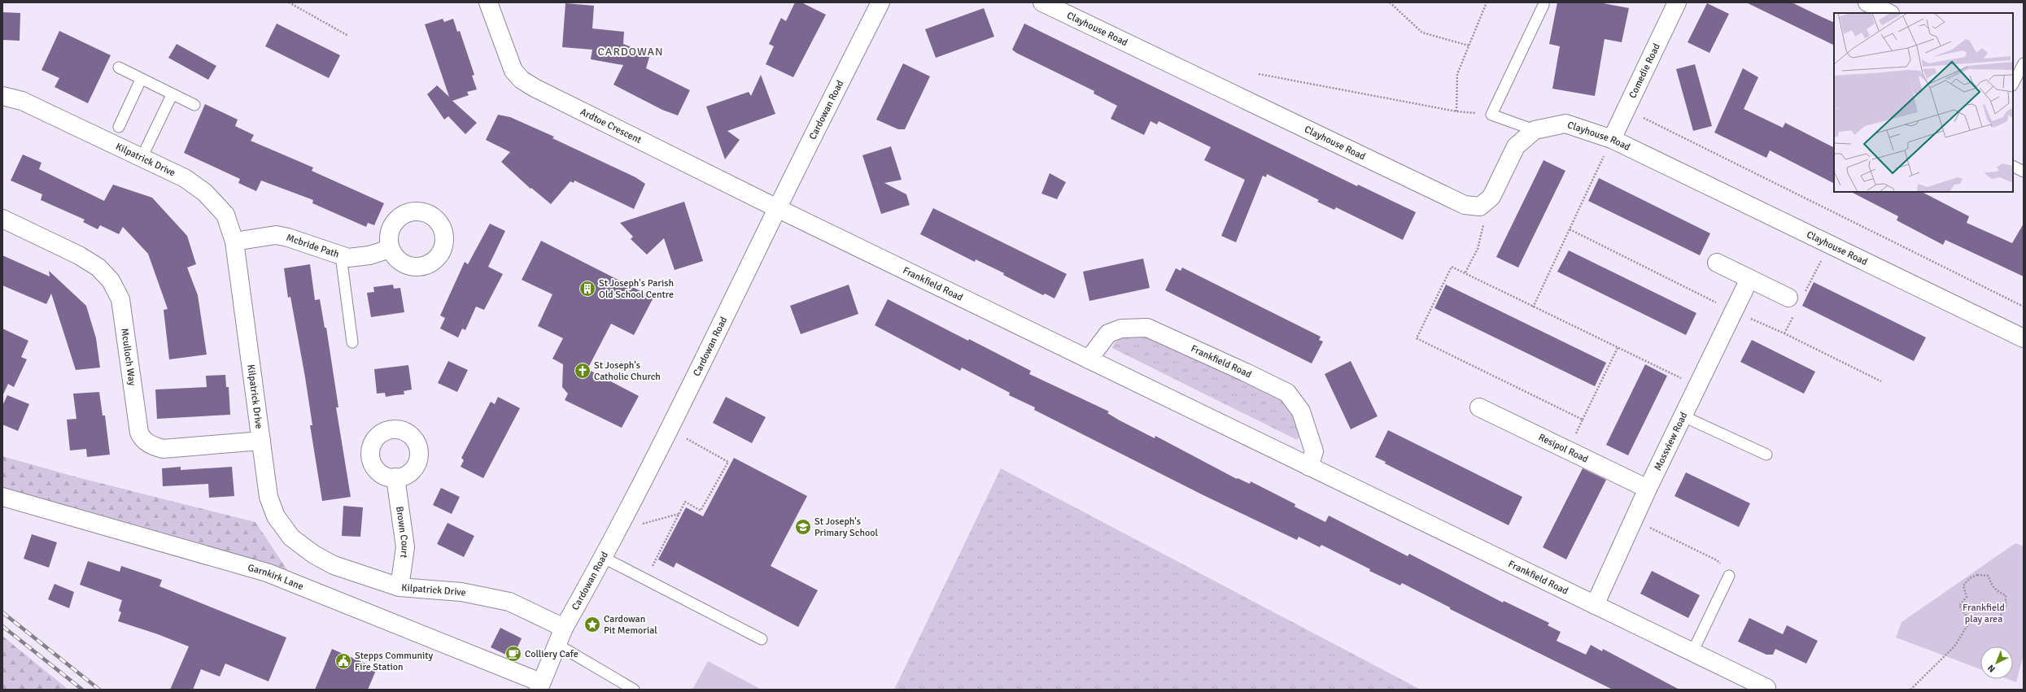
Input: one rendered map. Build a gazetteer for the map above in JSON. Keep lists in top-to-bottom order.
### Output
{
  "streets": {
    "street": [
      "Clayhouse Road",
      "Comedie Road",
      "Cardowan Road",
      "Ardtoe Crescent",
      "Kilpatrick Drive",
      "Mcbride Path",
      "Frankfield Road",
      "Mculloch Way",
      "Mossview Road",
      "Resipol Road",
      "Brown Court",
      "Garnkirk Lane"
    ]
  },
  "crossings": [
    ["Clayhouse Road", "Comedie Road"],
    ["Cardowan Road", "Ardtoe Crescent"],
    ["Cardowan Road", "Kilpatrick Drive"],
    ["Cardowan Road", "Frankfield Road"],
    ["Cardowan Road", "Garnkirk Lane"],
    ["Ardtoe Crescent", "Frankfield Road"],
    ["Kilpatrick Drive", "Mcbride Path"],
    ["Kilpatrick Drive", "Mculloch Way"],
    ["Kilpatrick Drive", "Brown Court"],
    ["Frankfield Road", "Mossview Road"],
    ["Mossview Road", "Resipol Road"]
  ],
  "districts": ["CARDOWAN"],
  "parks": ["Frankfield play area"],
  "places": {
    "building": ["St Joseph's Parish Old School Centre"],
    "church": ["St Joseph's Catholic Church"],
    "school or university": ["St Joseph's Primary School"],
    "place": ["Cardowan Pit Memorial"],
    "cafe": ["Colliery Cafe"],
    "public building": ["Stepps Community Fire Station"]
  },
  "north": "bottom left"
}
